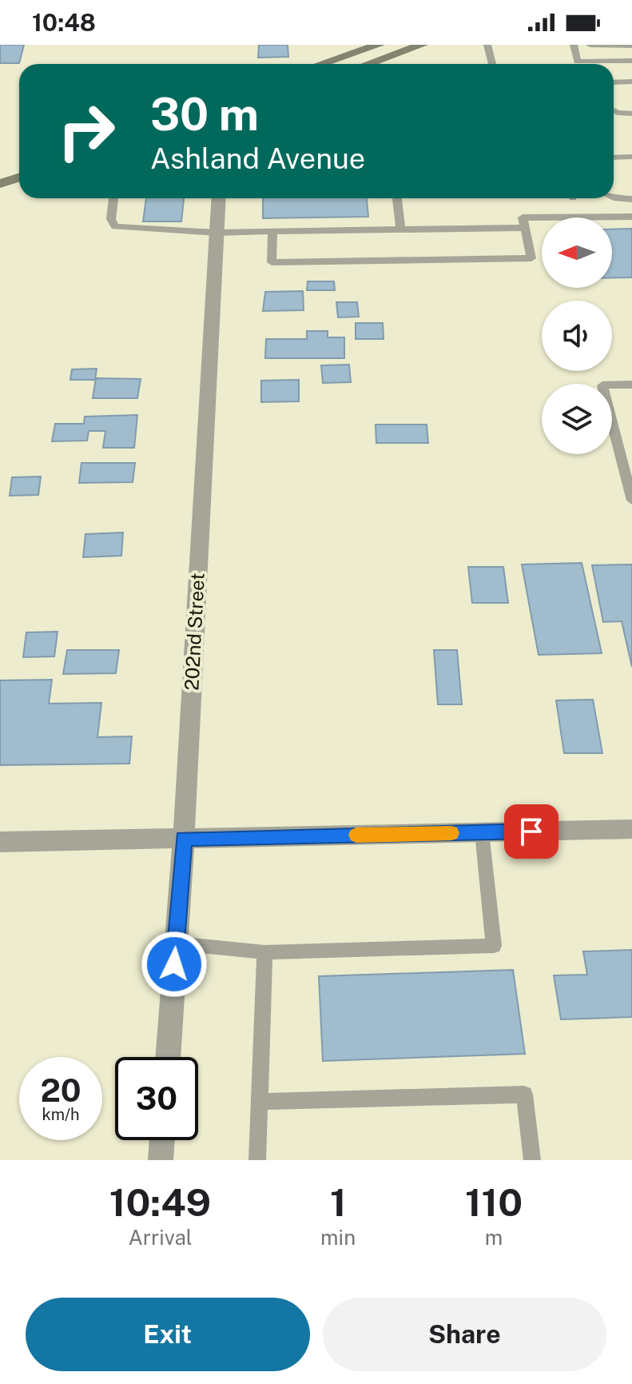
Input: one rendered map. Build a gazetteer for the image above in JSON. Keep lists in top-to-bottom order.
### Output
{
  "streets": {
    "street": ["202nd Street"]
  },
  "north": "left",
  "page": {
    "status": "10:48",
    "turn": ["30 m", "Ashland Avenue"],
    "speed": "20 km/h",
    "limit": "30",
    "eta": [
      "10:49",
      "Arrival",
      "1",
      "min",
      "110",
      "m"
    ],
    "buttons": ["Exit", "Share"]
  }
}
